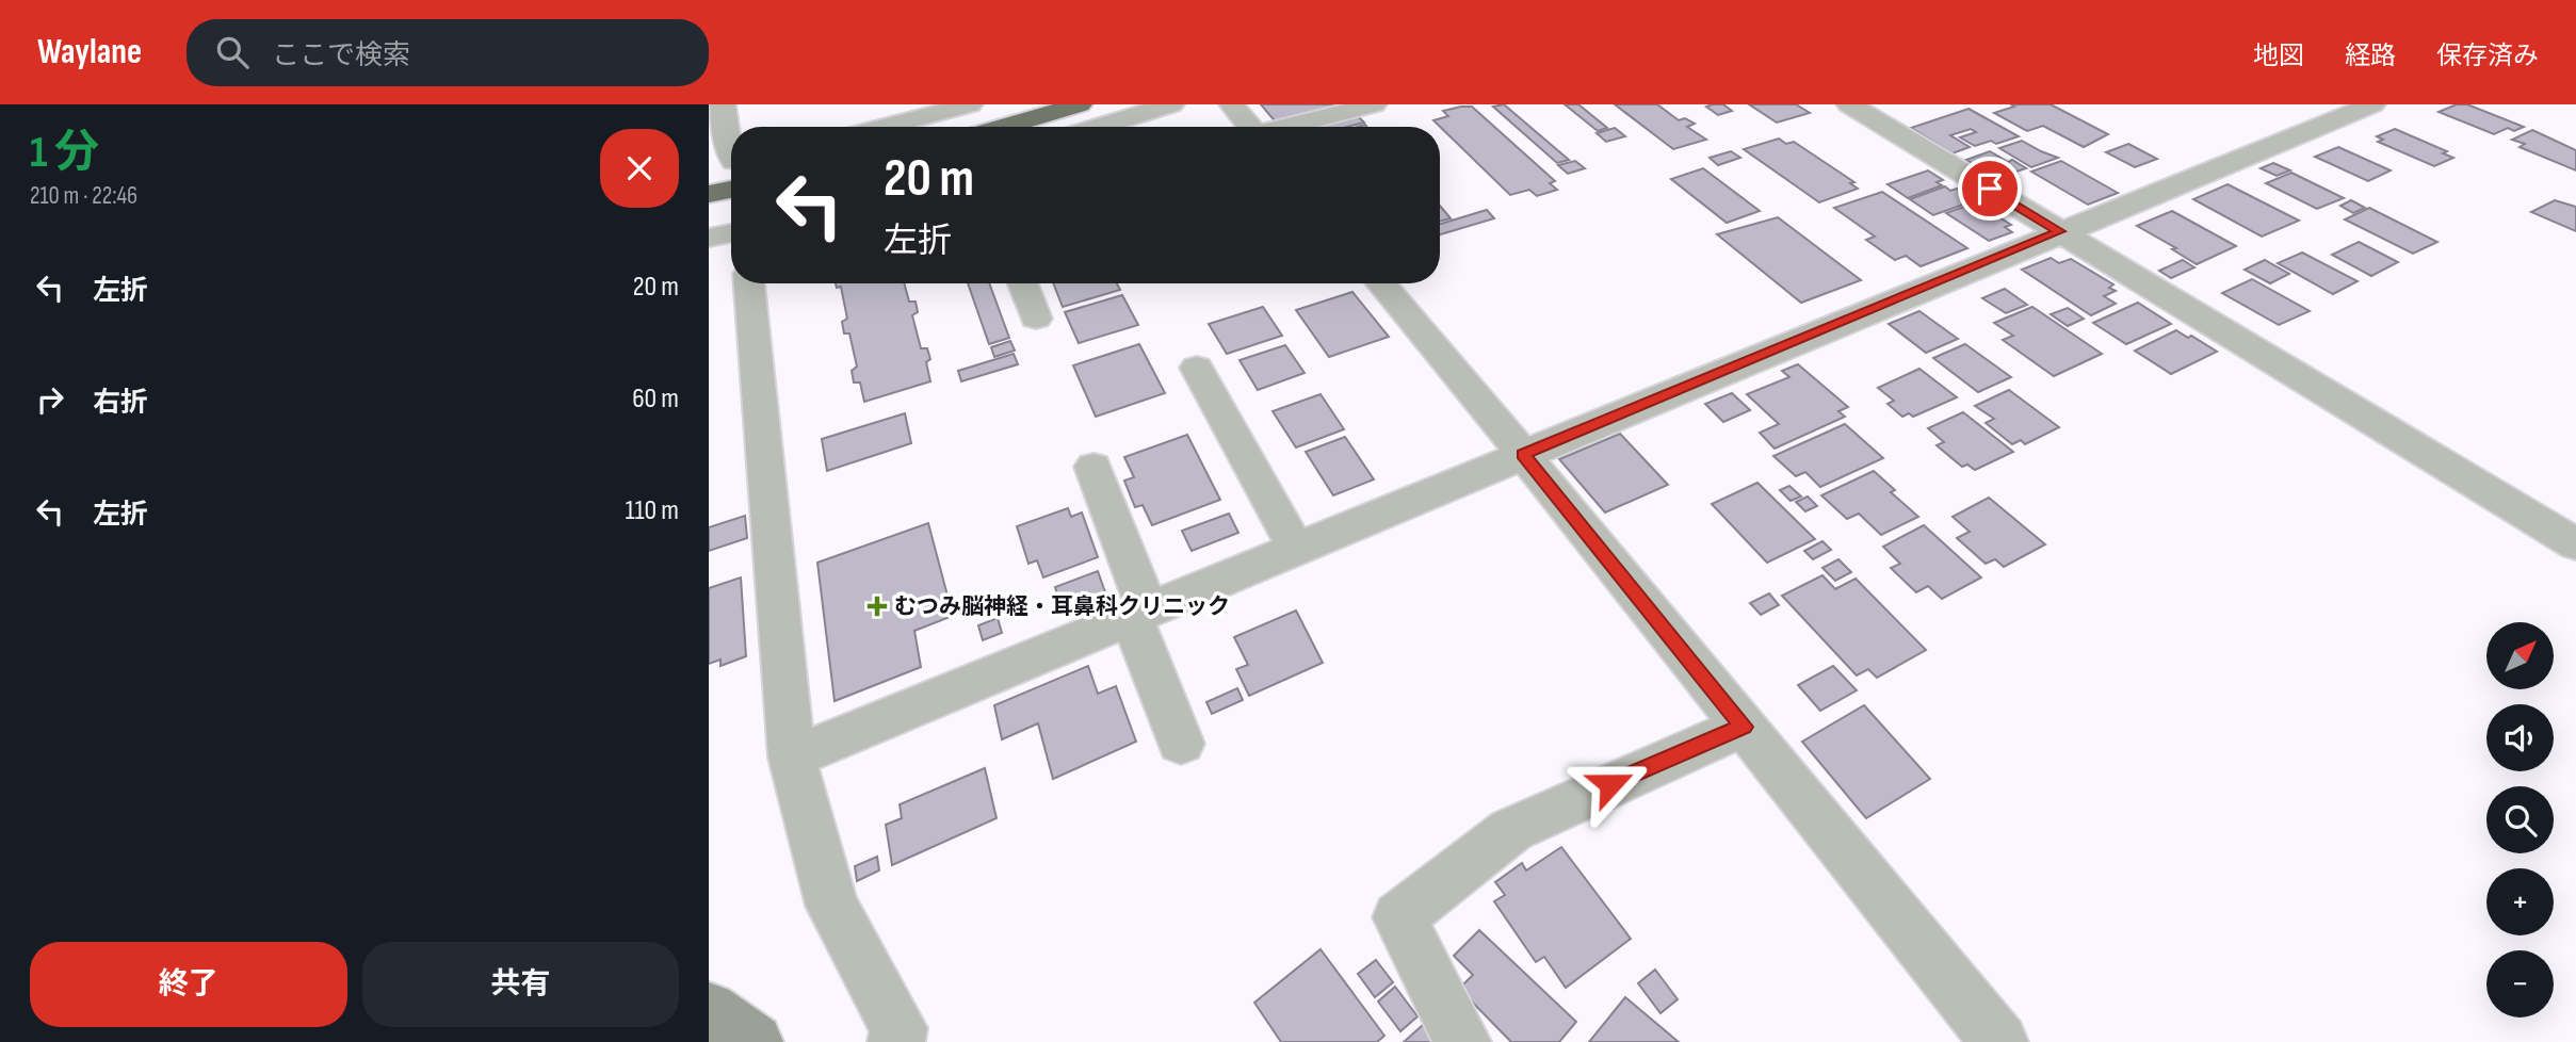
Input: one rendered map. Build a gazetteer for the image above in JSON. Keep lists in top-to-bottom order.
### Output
{
  "places": {
    "health": ["むつみ脳神経・耳鼻科クリニック"]
  },
  "north": "top right",
  "page": {
    "header": "Waylane",
    "search": "ここで検索",
    "nav": ["地図", "経路", "保存済み"],
    "heading": ["1 分", "210 m · 22:46"],
    "turn": ["20 m", "左折"],
    "list": [
      {
        "name": "左折",
        "value": "20 m"
      },
      {
        "name": "右折",
        "value": "60 m"
      },
      {
        "name": "左折",
        "value": "110 m"
      }
    ],
    "map_buttons": ["+", "−"],
    "buttons": ["終了", "共有"]
  }
}
